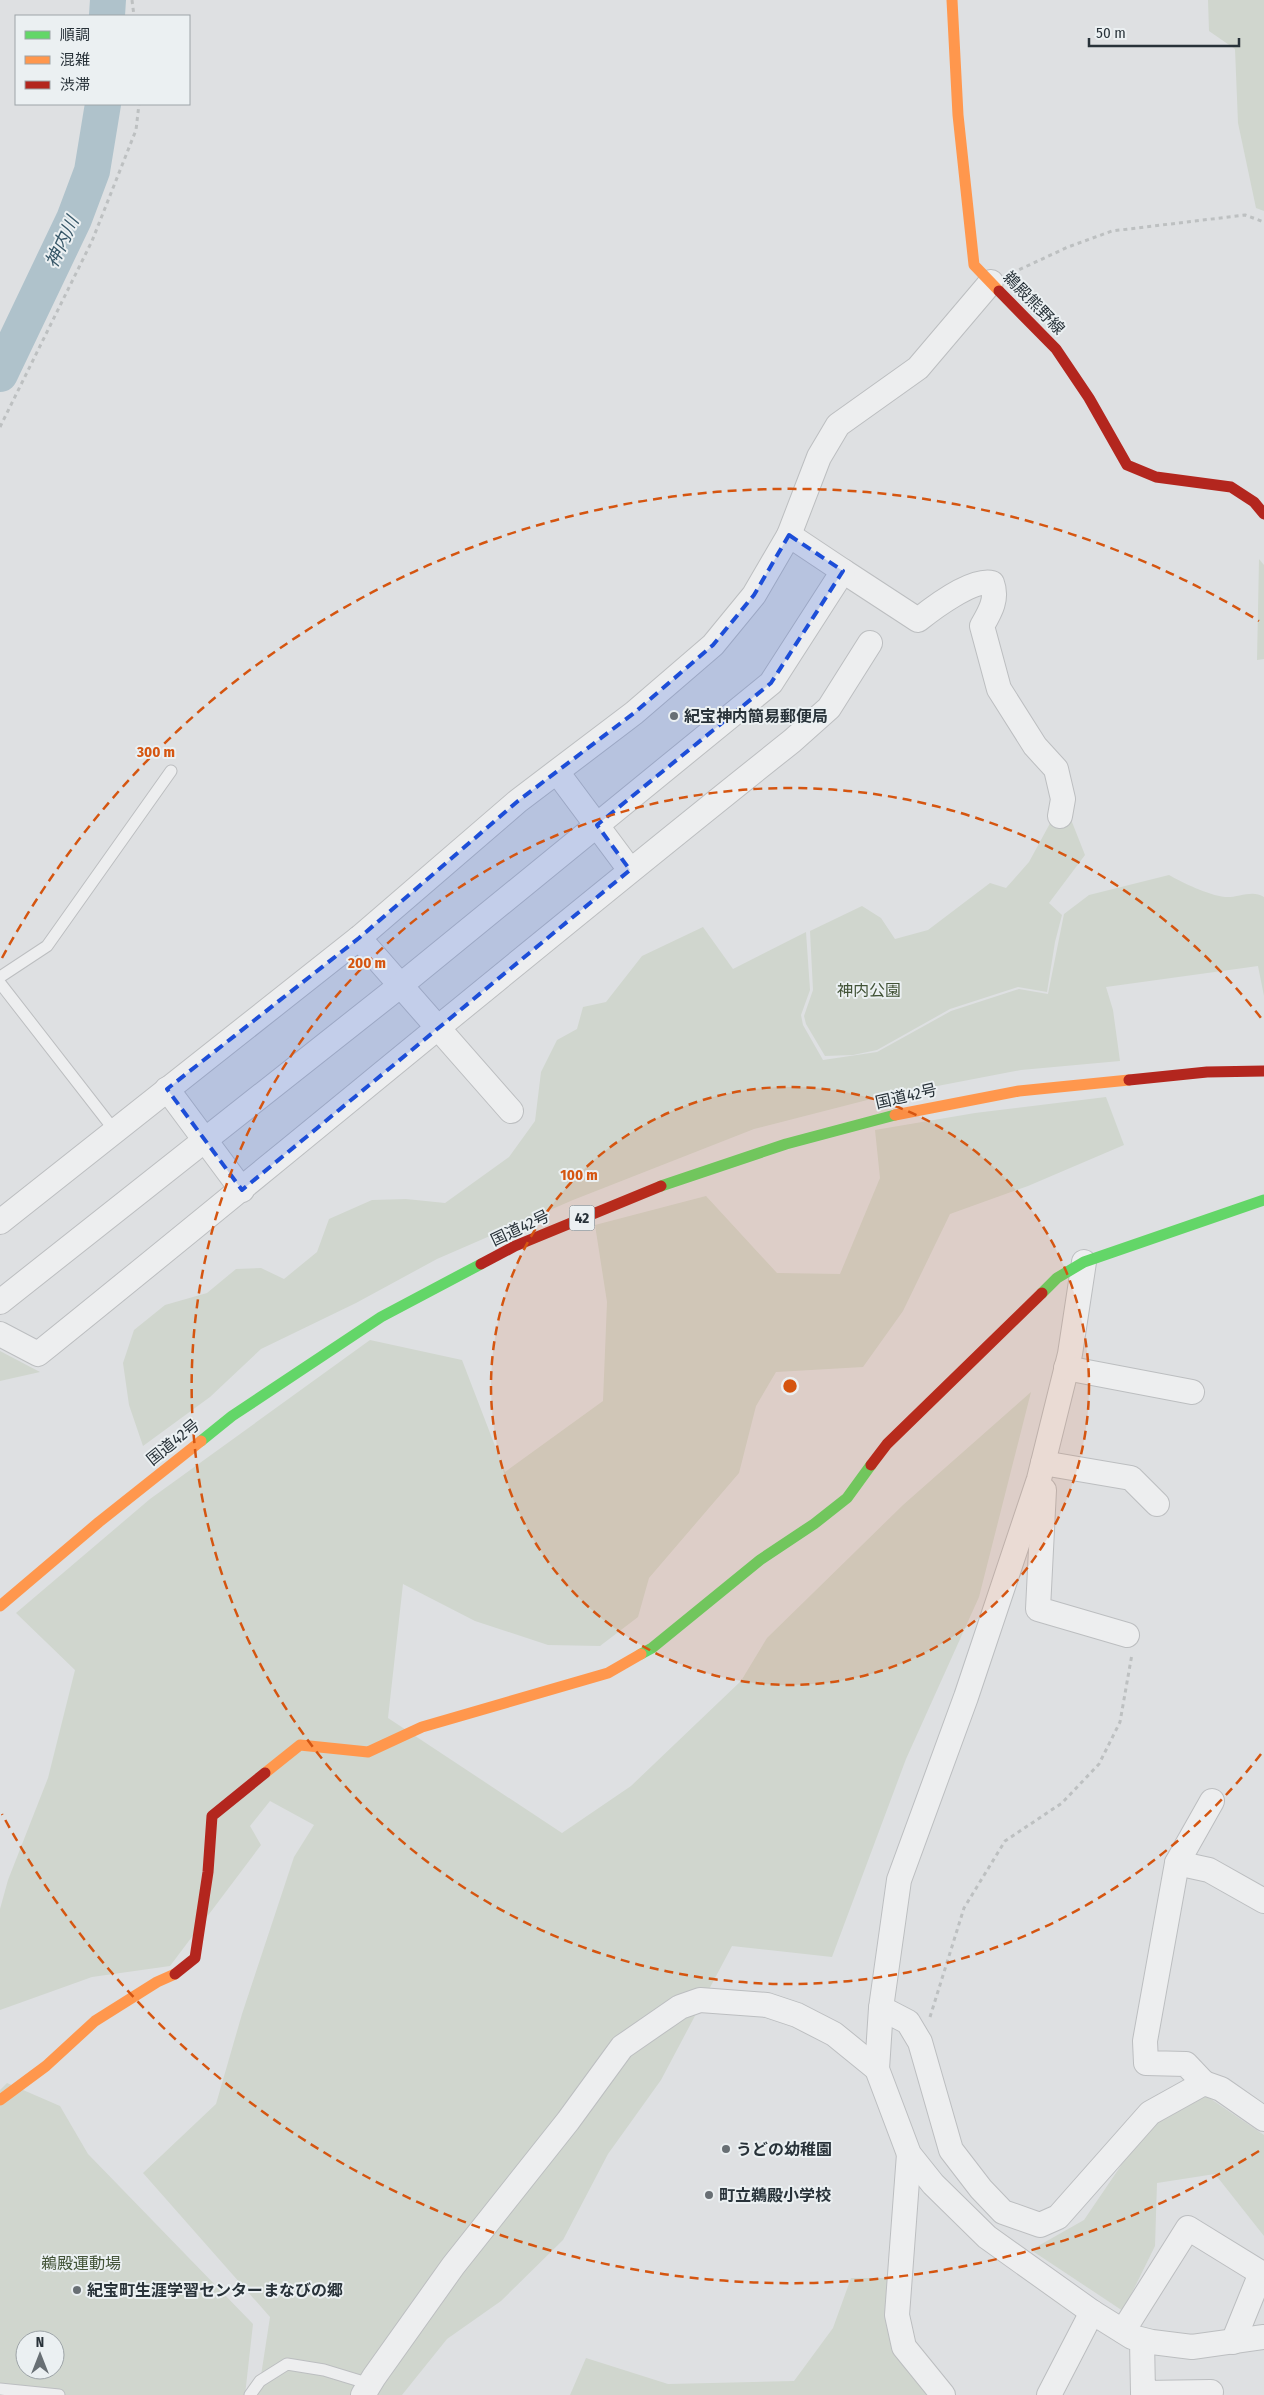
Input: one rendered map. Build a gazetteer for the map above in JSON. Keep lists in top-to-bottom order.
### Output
{
  "streets": {
    "main road": ["鵜殿熊野線", "国道42号", "42"]
  },
  "water": ["神内川"],
  "parks": ["神内公園", "鵜殿運動場"],
  "places": [
    "紀宝神内簡易郵便局",
    "うどの幼稚園",
    "町立鵜殿小学校",
    "紀宝町生涯学習センターまなびの郷"
  ],
  "legend": ["順調", "混雑", "渋滞"],
  "scale_bar": "50 m",
  "north": "top",
  "rings": ["300 m", "200 m", "100 m"]
}
